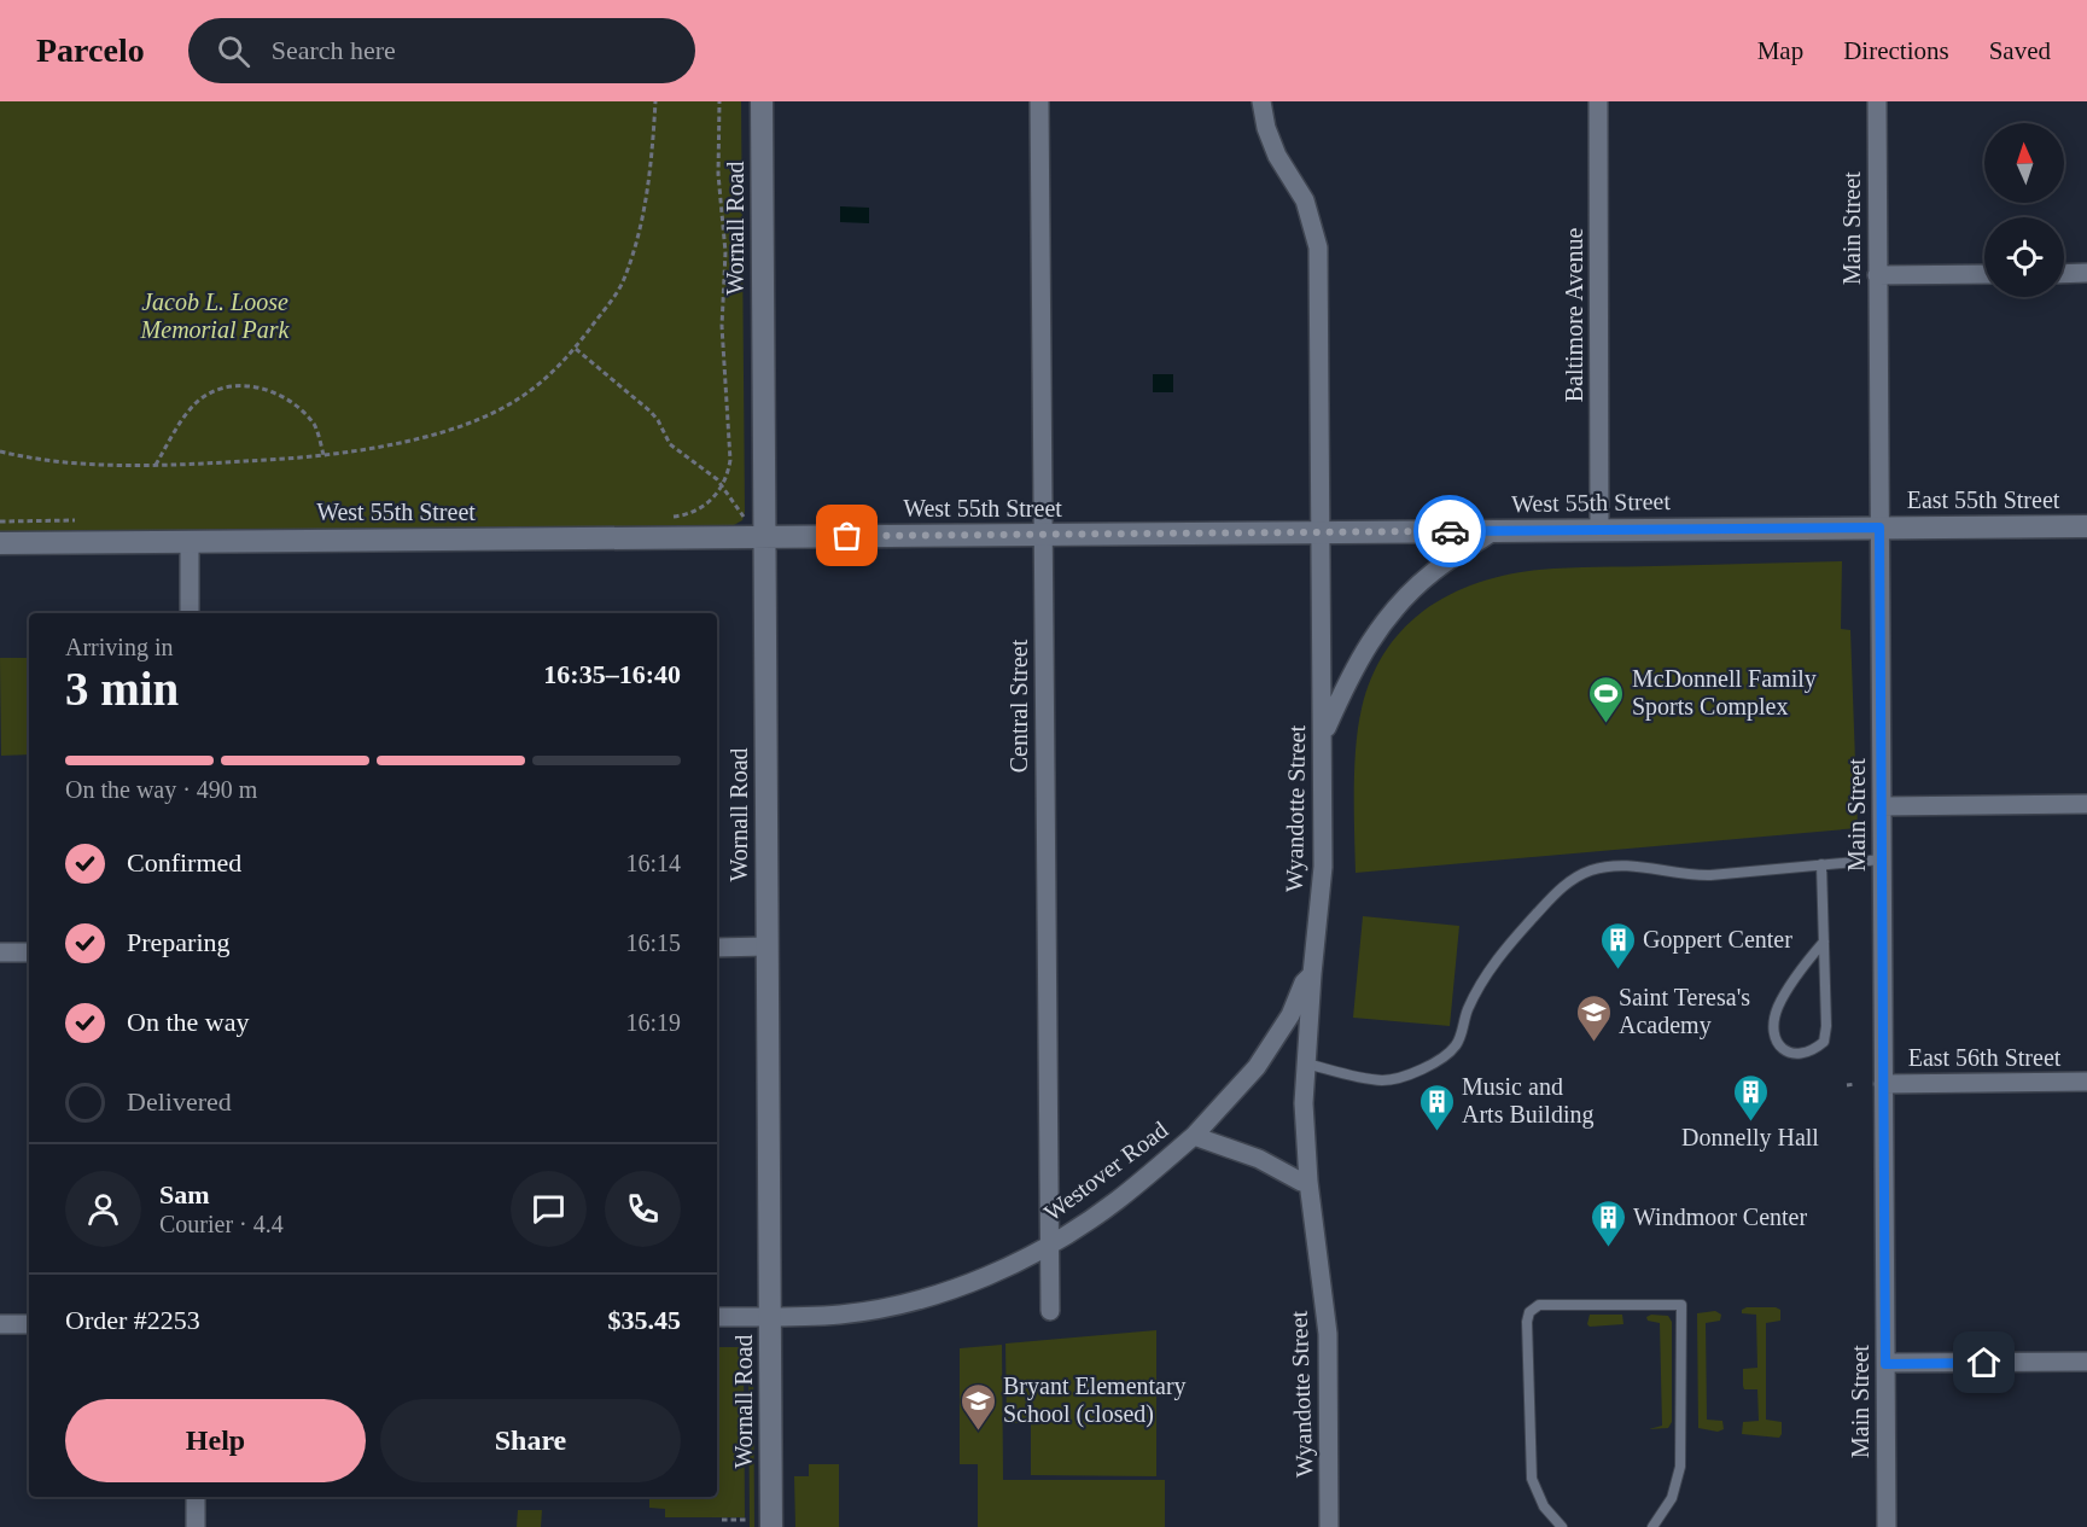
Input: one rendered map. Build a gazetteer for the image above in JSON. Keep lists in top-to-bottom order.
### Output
{
  "streets": {
    "main road": ["Wornall Road", "East 55th Street", "West 55th Street"],
    "street": [
      "Main Street",
      "Baltimore Avenue",
      "Central Street",
      "Wyandotte Street",
      "East 56th Street",
      "Westover Road"
    ]
  },
  "crossings": [
    ["Wornall Road", "West 55th Street"],
    ["Wornall Road", "Westover Road"],
    ["Main Street", "East 55th Street"],
    ["Main Street", "West 55th Street"],
    ["Main Street", "East 56th Street"],
    ["Baltimore Avenue", "West 55th Street"],
    ["East 55th Street", "West 55th Street"],
    ["West 55th Street", "Central Street"],
    ["West 55th Street", "Wyandotte Street"],
    ["Central Street", "Westover Road"],
    ["Wyandotte Street", "Westover Road"]
  ],
  "parks": ["Jacob L. Loose Memorial Park"],
  "places": {
    "sports": ["McDonnell Family Sports Complex"],
    "building": [
      "Goppert Center",
      "Donnelly Hall",
      "Music and Arts Building",
      "Windmoor Center"
    ],
    "school or university": ["Saint Teresa's Academy", "Bryant Elementary School (closed)"]
  },
  "north": "top",
  "page": {
    "header": "Parcelo",
    "search": "Search here",
    "nav": ["Map", "Directions", "Saved"],
    "heading": ["3 min", "Arriving in", "16:35–16:40"],
    "panel": [
      "Sam",
      "Courier · 4.4",
      "Order #2253",
      "$35.45"
    ],
    "bar": "On the way · 490 m",
    "list": [
      ["Confirmed", "16:14"],
      ["Preparing", "16:15"],
      ["On the way", "16:19"],
      "Delivered"
    ],
    "buttons": ["Help", "Share"]
  }
}
